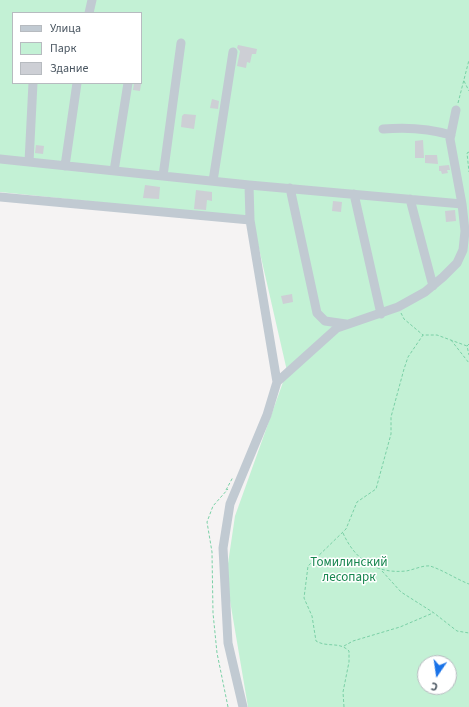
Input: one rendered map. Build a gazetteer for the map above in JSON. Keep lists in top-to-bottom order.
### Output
{
  "parks": ["Томилинский лесопарк"],
  "legend": ["Улица", "Парк", "Здание"],
  "north": "bottom"
}
